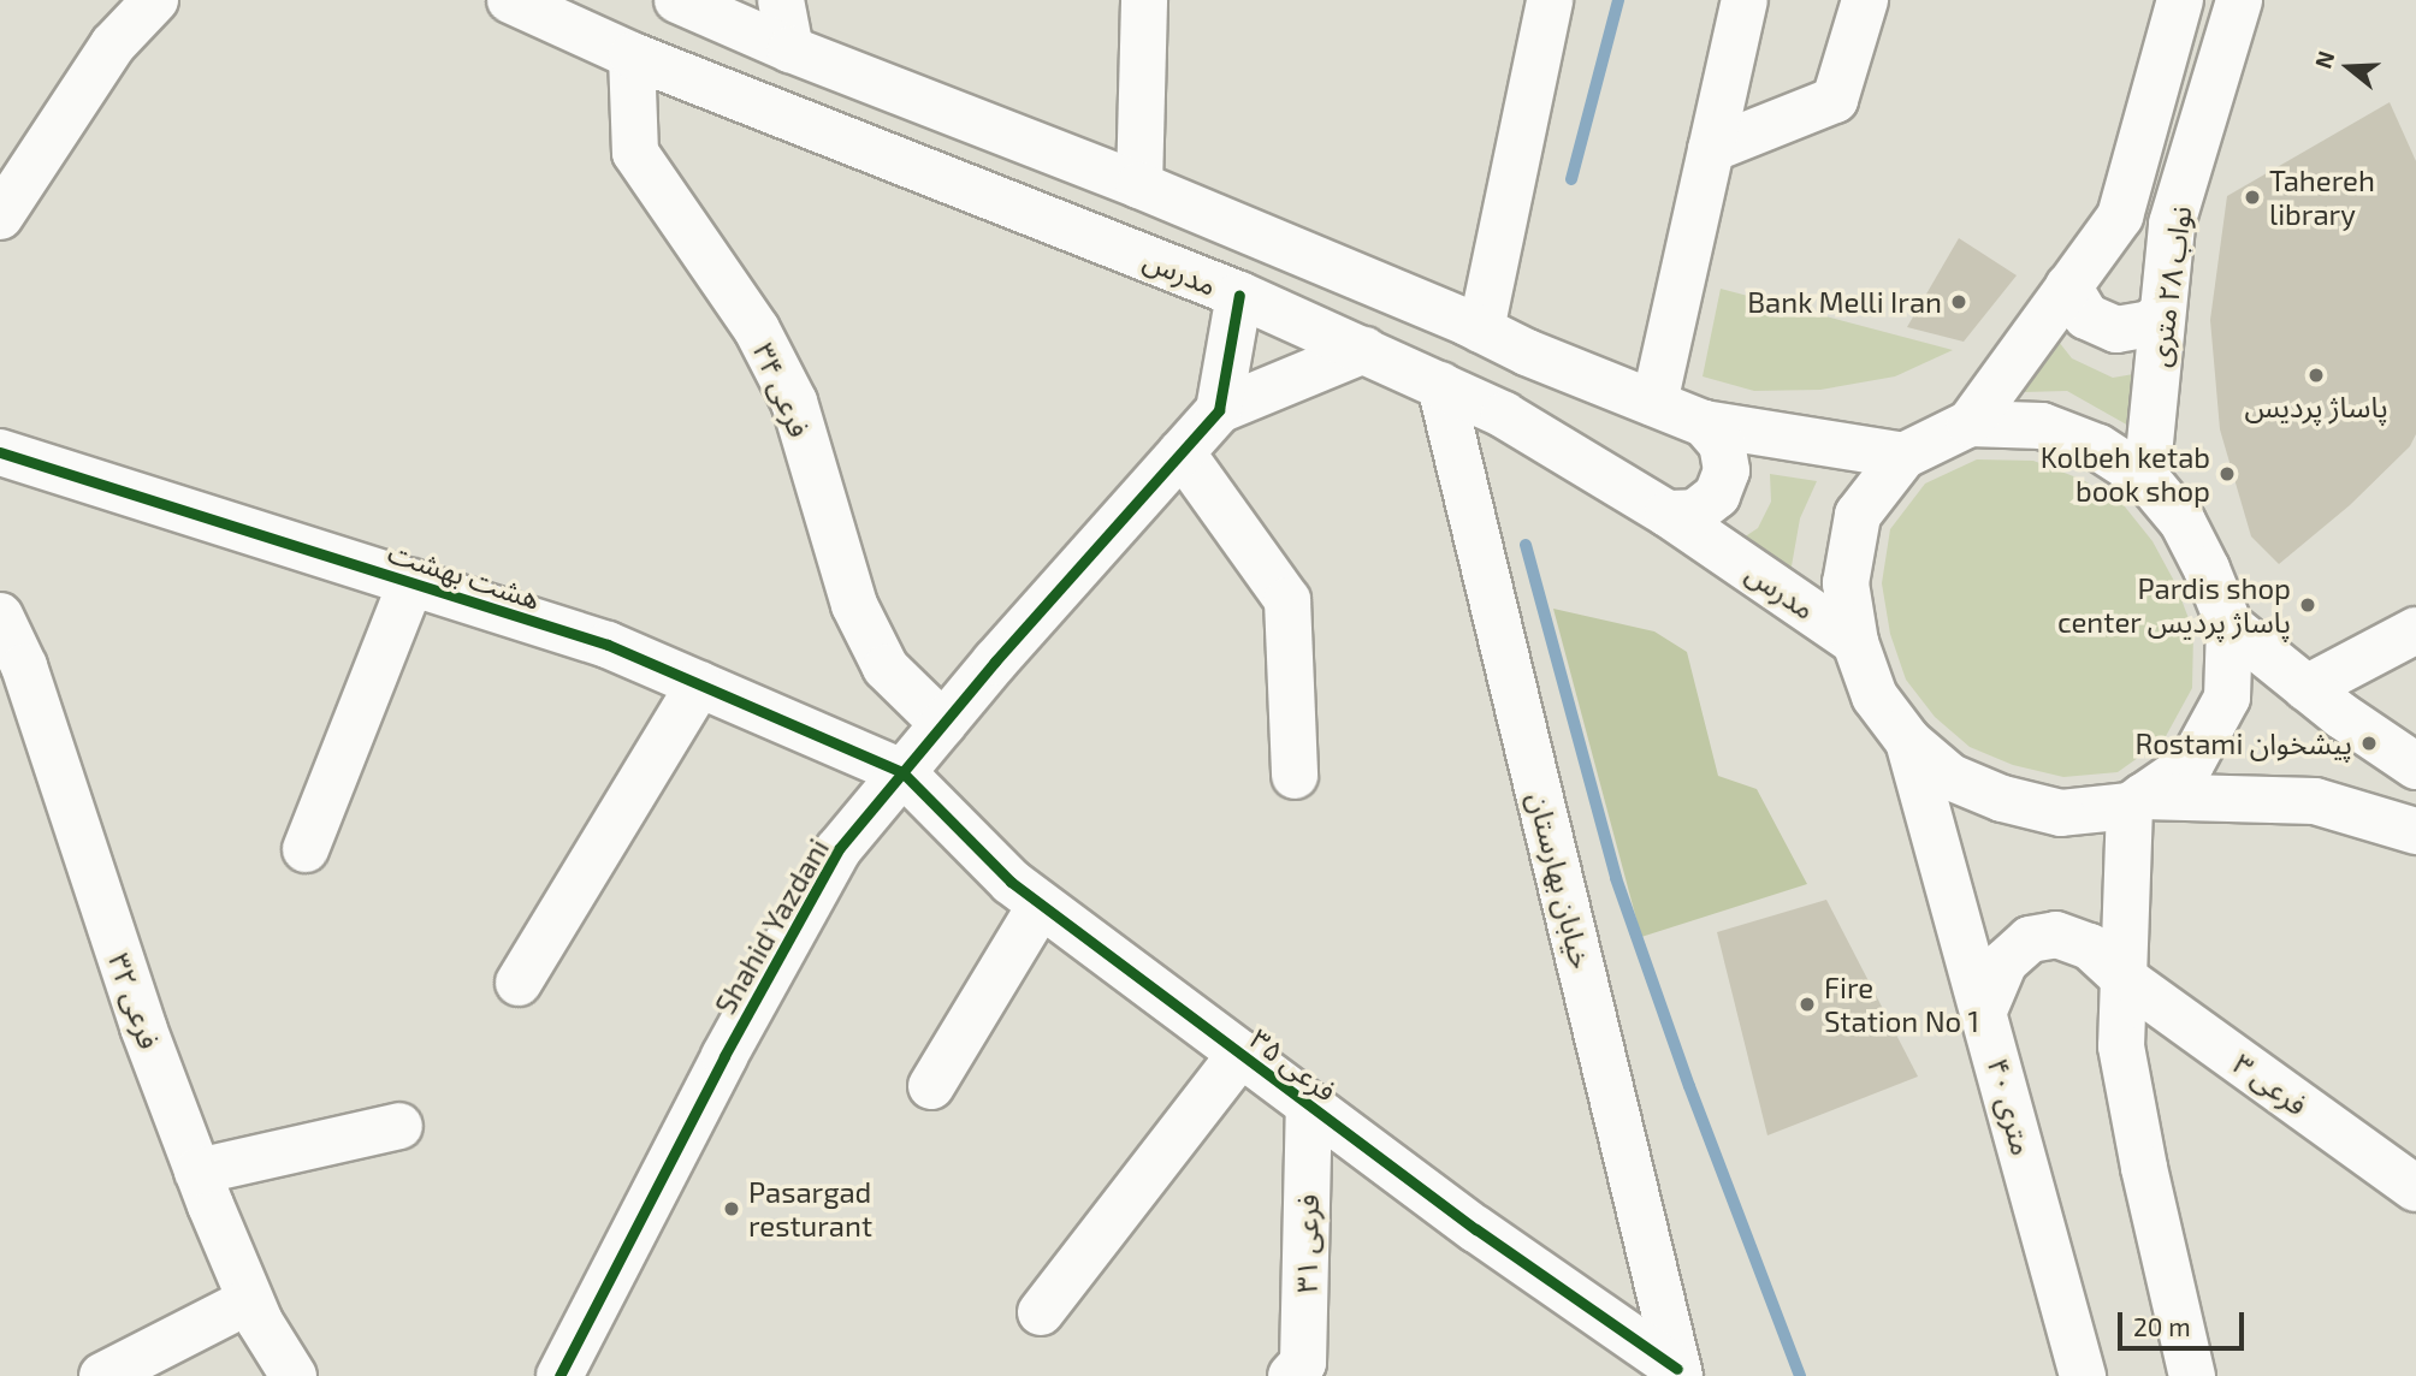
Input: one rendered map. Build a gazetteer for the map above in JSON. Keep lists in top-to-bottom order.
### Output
{
  "streets": {
    "street": [
      "مدرس",
      "نواب ۲۸ متری",
      "فرعی ۳۴",
      "هشت بهشت",
      "خیابان بهارستان",
      "Shahid Yazdani",
      "فرعی ۳۲",
      "فرعی ۳۵",
      "فرعی ۳",
      "۴۰ متری",
      "فرعی ۳۱"
    ]
  },
  "crossings": [
    ["مدرس", "فرعی ۳۴"],
    ["مدرس", "خیابان بهارستان"],
    ["فرعی ۳۴", "Shahid Yazdani"],
    ["هشت بهشت", "Shahid Yazdani"],
    ["هشت بهشت", "فرعی ۳۵"],
    ["خیابان بهارستان", "فرعی ۳۵"],
    ["Shahid Yazdani", "فرعی ۳۵"],
    ["فرعی ۳۵", "فرعی ۳۱"],
    ["فرعی ۳", "۴۰ متری"]
  ],
  "places": [
    "Tahereh library",
    "Bank Melli Iran",
    "پاساژ پردیس",
    "Kolbeh ketab book shop",
    "Pardis shop center پاساژ پردیس",
    "Rostami پیشخوان",
    "Fire Station No 1",
    "Pasargad resturant"
  ],
  "scale_bar": "20 m",
  "north": "left"
}
